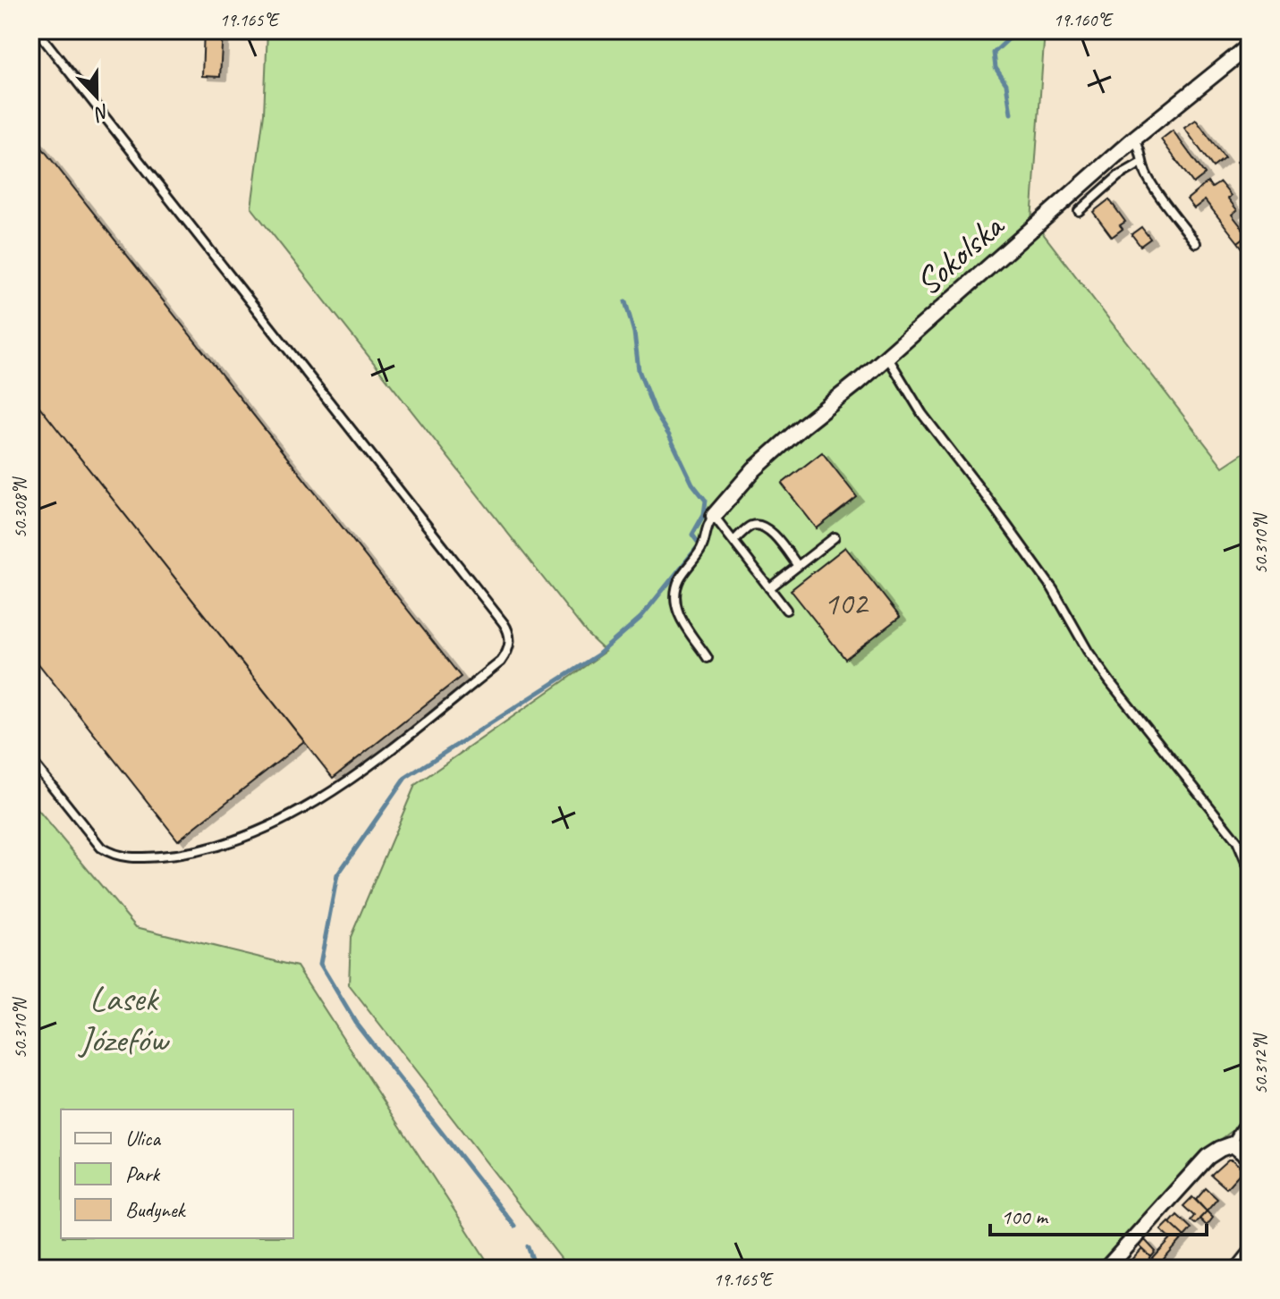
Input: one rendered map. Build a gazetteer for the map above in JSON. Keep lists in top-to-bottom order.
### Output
{
  "streets": {
    "street": ["Sokolska"]
  },
  "parks": ["Lasek Józefów"],
  "house_numbers": ["102"],
  "legend": ["Ulica", "Park", "Budynek"],
  "scale_bar": "100 m",
  "north": "bottom",
  "coordinates": [
    "19.165°E",
    "19.160°E",
    "50.308°N",
    "50.310°N",
    "50.312°N"
  ]
}
